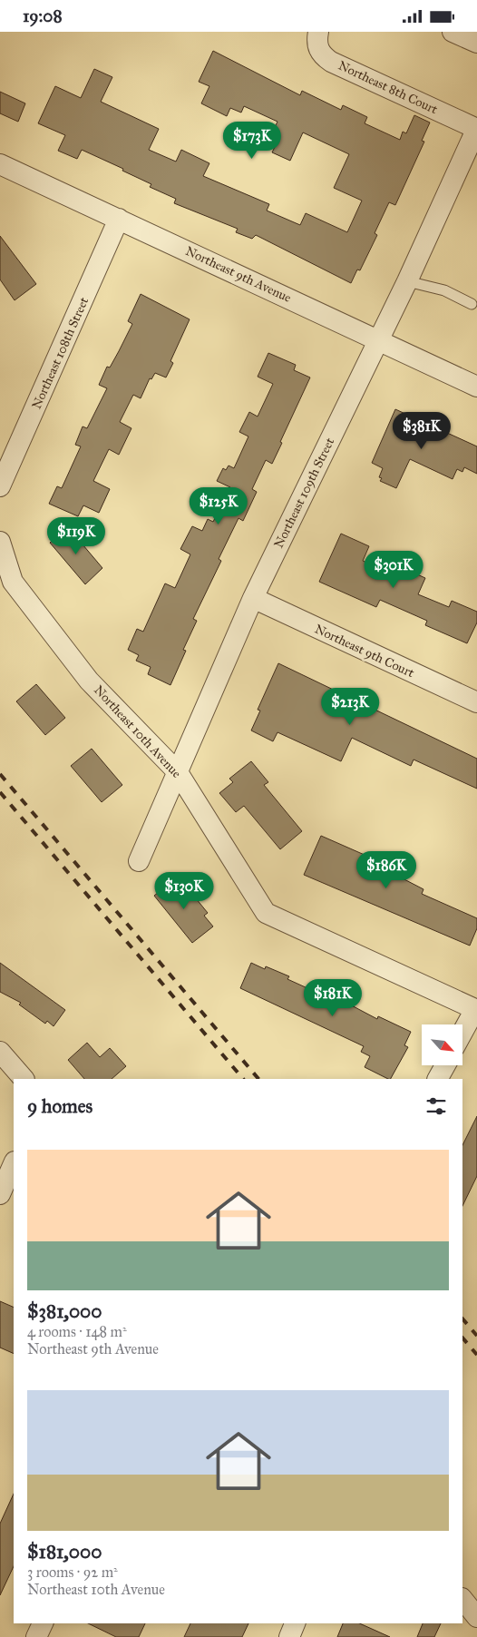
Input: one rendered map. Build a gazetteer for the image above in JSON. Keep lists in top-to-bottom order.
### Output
{
  "streets": {
    "street": [
      "Northeast 8th Court",
      "Northeast 9th Avenue",
      "Northeast 108th Street",
      "Northeast 109th Street",
      "Northeast 9th Court",
      "Northeast 10th Avenue"
    ]
  },
  "crossings": [
    ["Northeast 8th Court", "Northeast 109th Street"],
    ["Northeast 9th Avenue", "Northeast 108th Street"],
    ["Northeast 9th Avenue", "Northeast 109th Street"],
    ["Northeast 109th Street", "Northeast 9th Court"],
    ["Northeast 109th Street", "Northeast 10th Avenue"]
  ],
  "north": "bottom right",
  "page": {
    "status": "19:08",
    "price": [
      "$173K",
      "$381K",
      "$125K",
      "$119K",
      "$301K",
      "$213K",
      "$186K",
      "$130K",
      "$181K"
    ],
    "heading": "9 homes",
    "list": [
      {
        "name": "$381,000",
        "note": "4 rooms · 148 m² · Northeast 9th Avenue"
      },
      {
        "name": "$181,000",
        "note": "3 rooms · 92 m² · Northeast 10th Avenue"
      }
    ]
  }
}
